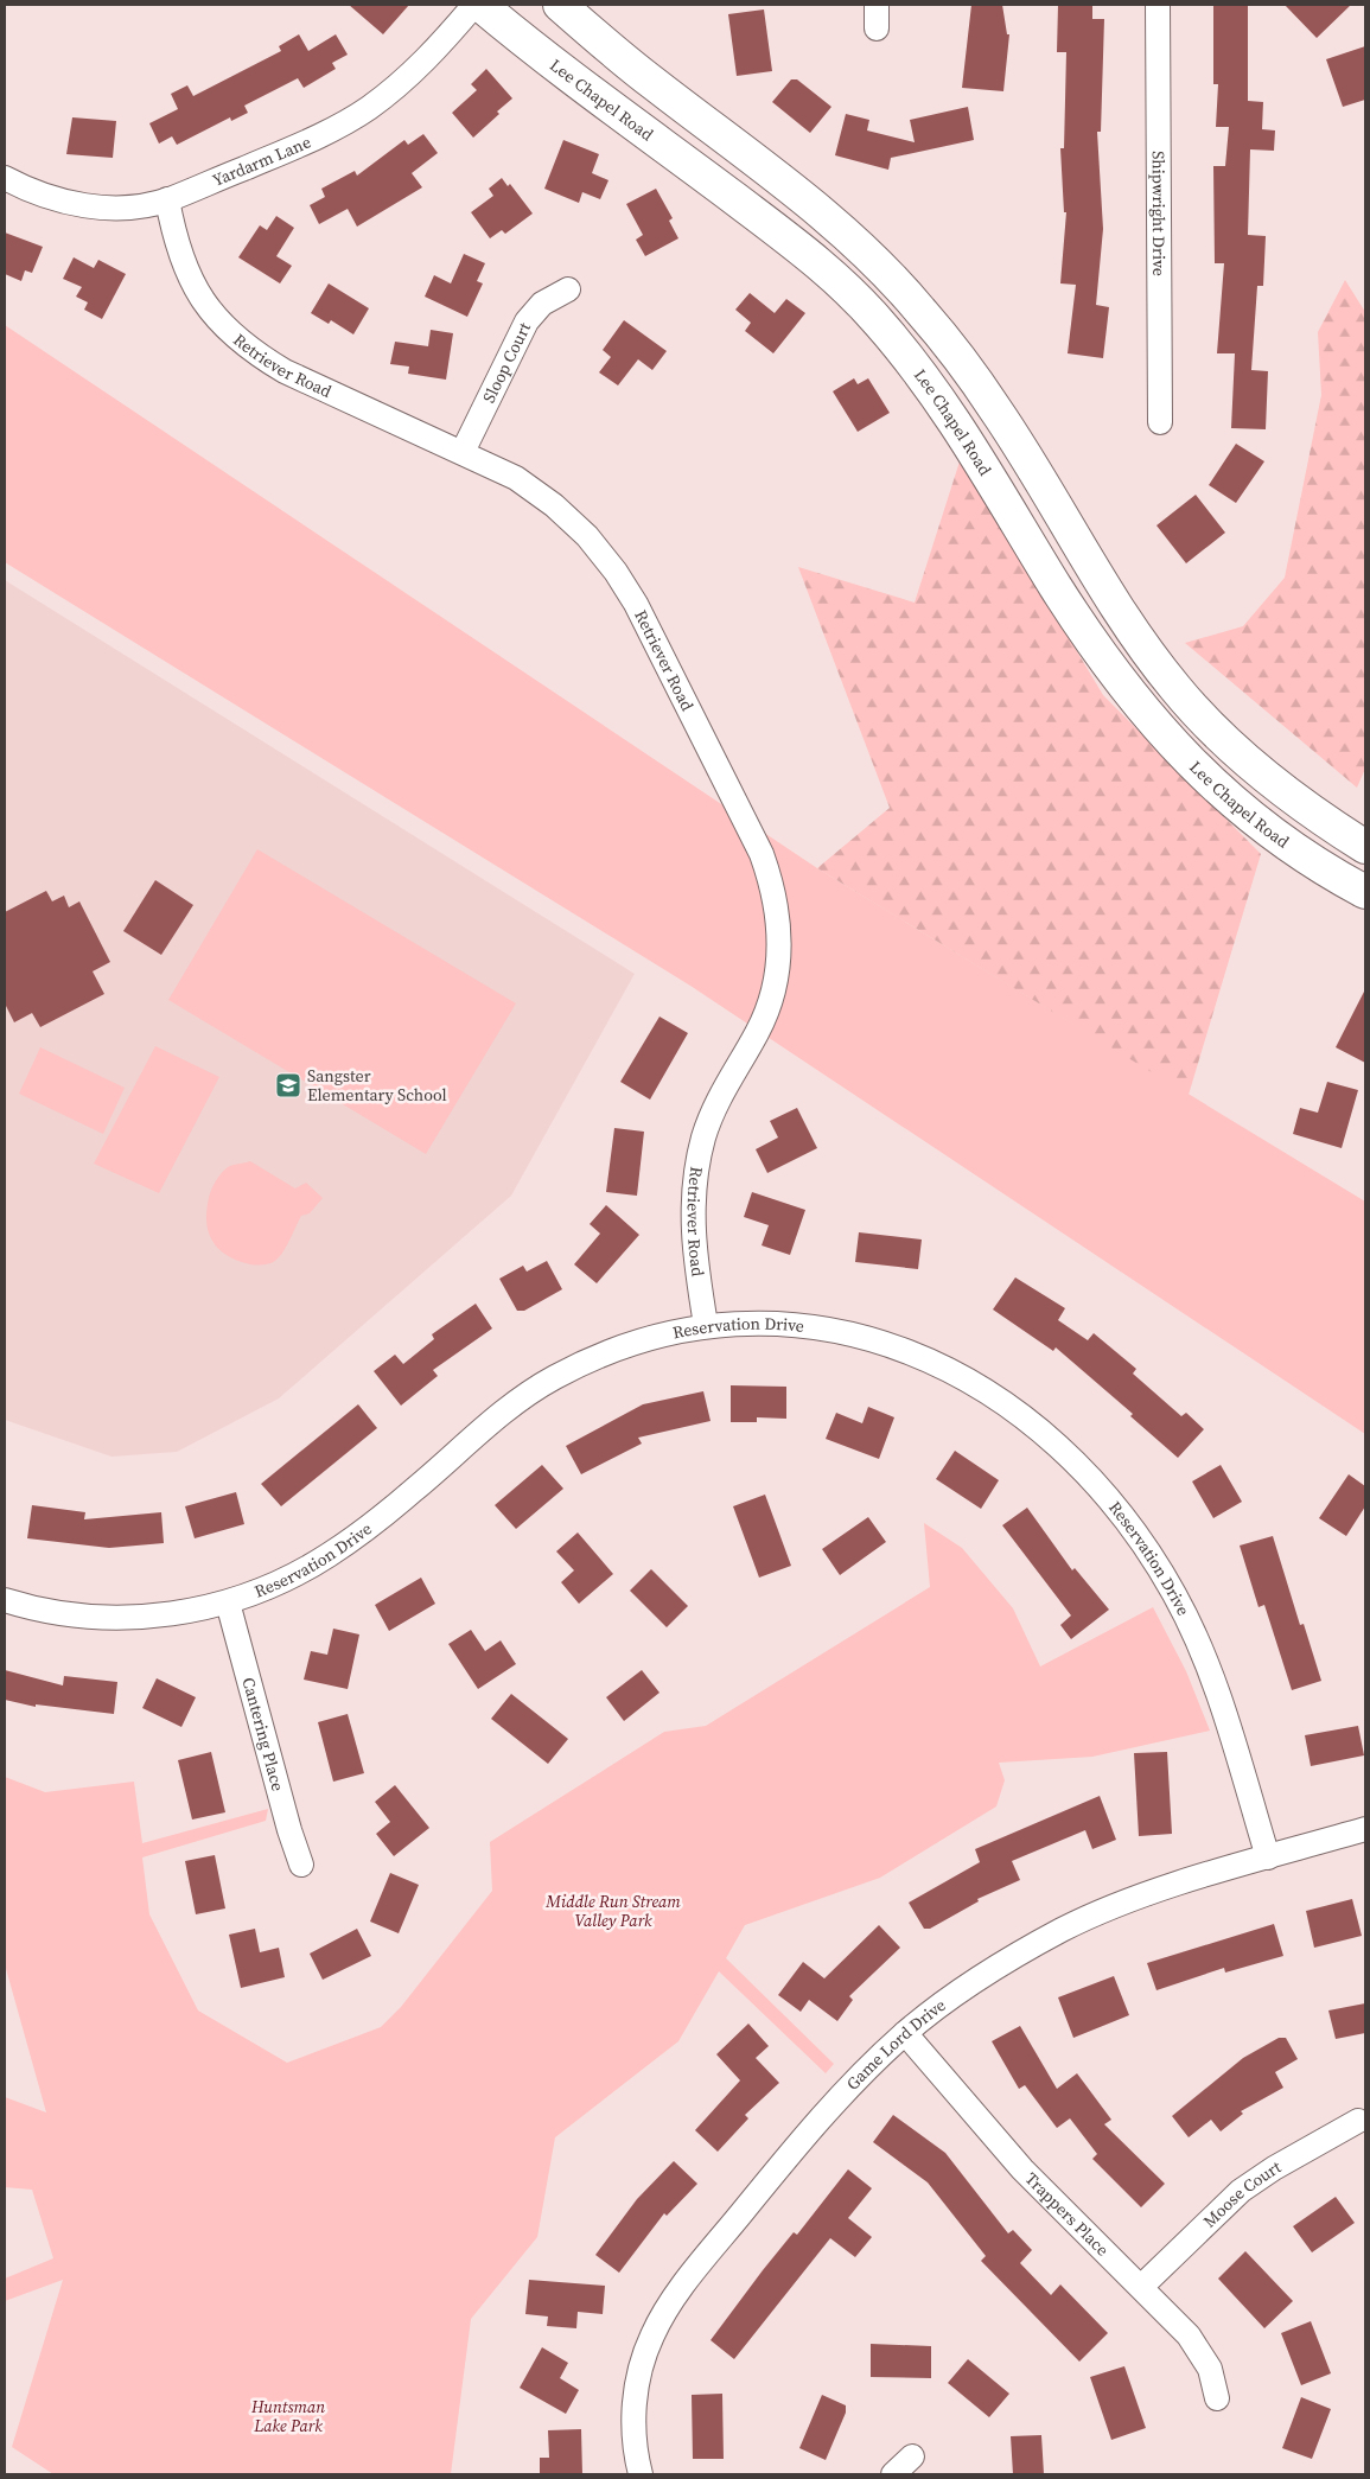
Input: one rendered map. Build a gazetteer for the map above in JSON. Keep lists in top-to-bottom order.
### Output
{
  "streets": {
    "main road": ["Lee Chapel Road"],
    "street": [
      "Yardarm Lane",
      "Shipwright Drive",
      "Retriever Road",
      "Sloop Court",
      "Reservation Drive",
      "Cantering Place",
      "Game Lord Drive",
      "Moose Court",
      "Trappers Place"
    ]
  },
  "crossings": [
    ["Yardarm Lane", "Retriever Road"],
    ["Retriever Road", "Sloop Court"],
    ["Retriever Road", "Reservation Drive"],
    ["Reservation Drive", "Cantering Place"],
    ["Reservation Drive", "Game Lord Drive"],
    ["Game Lord Drive", "Trappers Place"],
    ["Moose Court", "Trappers Place"]
  ],
  "parks": ["Middle Run Stream Valley Park", "Huntsman Lake Park"],
  "places": {
    "school or university": ["Sangster Elementary School"]
  }
}
